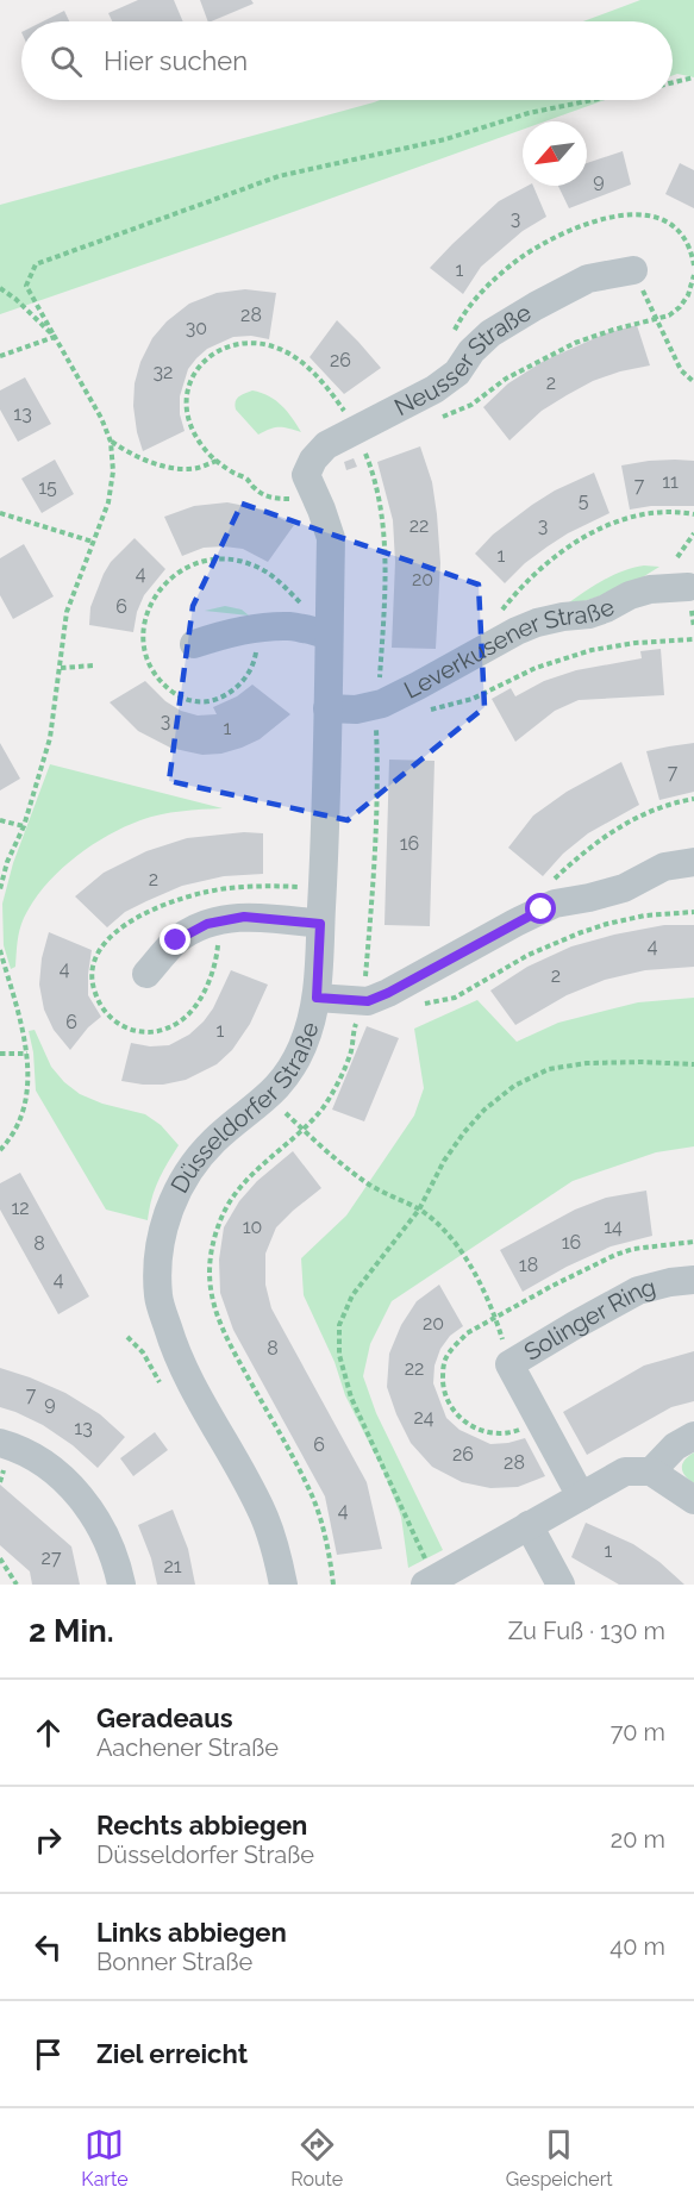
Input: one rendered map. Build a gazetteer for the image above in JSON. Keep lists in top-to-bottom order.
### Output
{
  "streets": {
    "street": [
      "Neusser Straße",
      "Leverkusener Straße",
      "Düsseldorfer Straße",
      "Solinger Ring"
    ]
  },
  "crossings": [
    ["Neusser Straße", "Düsseldorfer Straße"],
    ["Leverkusener Straße", "Düsseldorfer Straße"]
  ],
  "house_numbers": [
    "9",
    "3",
    "1",
    "28",
    "30",
    "26",
    "32",
    "2",
    "13",
    "11",
    "7",
    "15",
    "5",
    "22",
    "3",
    "1",
    "4",
    "20",
    "6",
    "3",
    "1",
    "7",
    "16",
    "2",
    "4",
    "4",
    "2",
    "6",
    "1",
    "12",
    "10",
    "14",
    "16",
    "8",
    "18",
    "4",
    "20",
    "8",
    "22",
    "7",
    "9",
    "24",
    "13",
    "6",
    "26",
    "28",
    "4",
    "1",
    "27",
    "21"
  ],
  "north": "bottom left",
  "page": {
    "search": "Hier suchen",
    "heading": ["2 Min.", "Zu Fuß · 130 m"],
    "list": [
      ["Geradeaus", "Aachener Straße", "70 m"],
      ["Rechts abbiegen", "Düsseldorfer Straße", "20 m"],
      ["Links abbiegen", "Bonner Straße", "40 m"],
      "Ziel erreicht"
    ],
    "nav": ["Karte", "Route", "Gespeichert"]
  }
}
